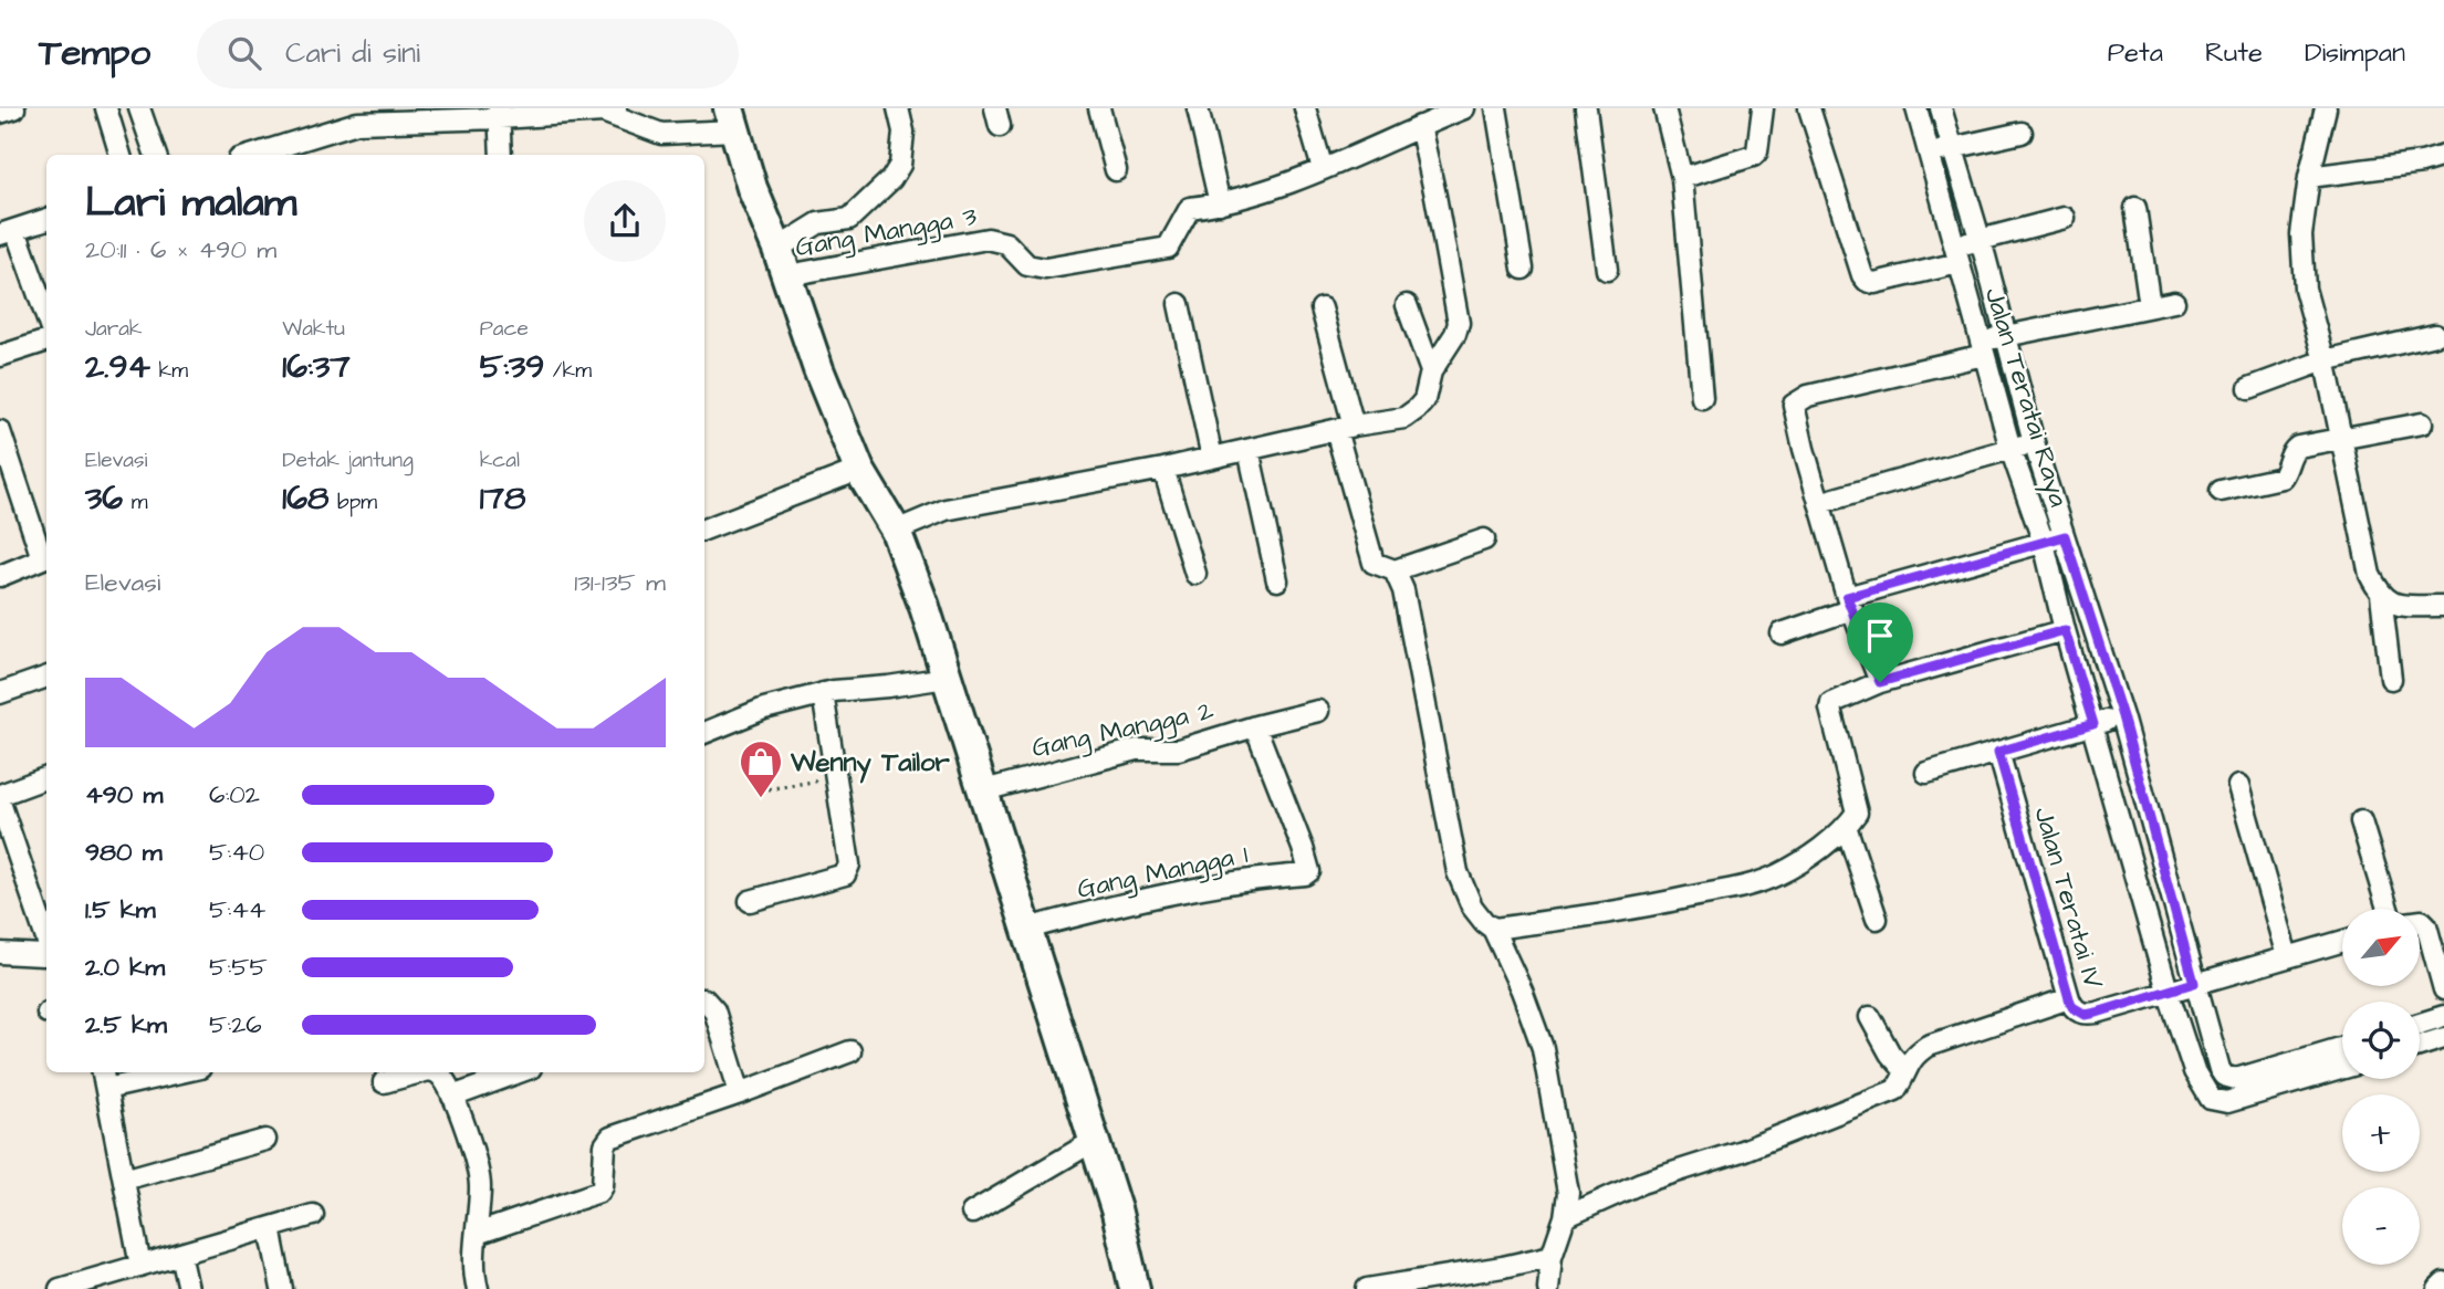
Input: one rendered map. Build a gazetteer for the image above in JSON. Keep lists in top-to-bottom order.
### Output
{
  "streets": {
    "street": [
      "Gang Mangga 3",
      "Jalan Teratai Raya",
      "Gang Mangga 2",
      "Gang Mangga 1",
      "Jalan Teratai IV"
    ]
  },
  "crossings": [
    ["Jalan Teratai Raya", "Jalan Teratai IV"],
    ["Gang Mangga 2", "Gang Mangga 1"]
  ],
  "places": {
    "shop": ["Wenny Tailor"]
  },
  "north": "top right",
  "page": {
    "header": "Tempo",
    "search": "Cari di sini",
    "nav": ["Peta", "Rute", "Disimpan"],
    "heading": ["Lari malam", "20:11 · 6 × 490 m"],
    "stats": [
      ["Jarak", "2.94 km"],
      ["Waktu", "16:37"],
      ["Pace", "5:39 /km"],
      ["Elevasi", "36 m"],
      ["Detak jantung", "168 bpm"],
      ["kcal", "178"]
    ],
    "chart": ["Elevasi", "131–135 m"],
    "list": [
      {
        "name": "490 m",
        "note": "6:02"
      },
      {
        "name": "980 m",
        "note": "5:40"
      },
      {
        "name": "1.5 km",
        "note": "5:44"
      },
      {
        "name": "2.0 km",
        "note": "5:55"
      },
      {
        "name": "2.5 km",
        "note": "5:26"
      }
    ],
    "map_buttons": ["+", "−"]
  }
}
